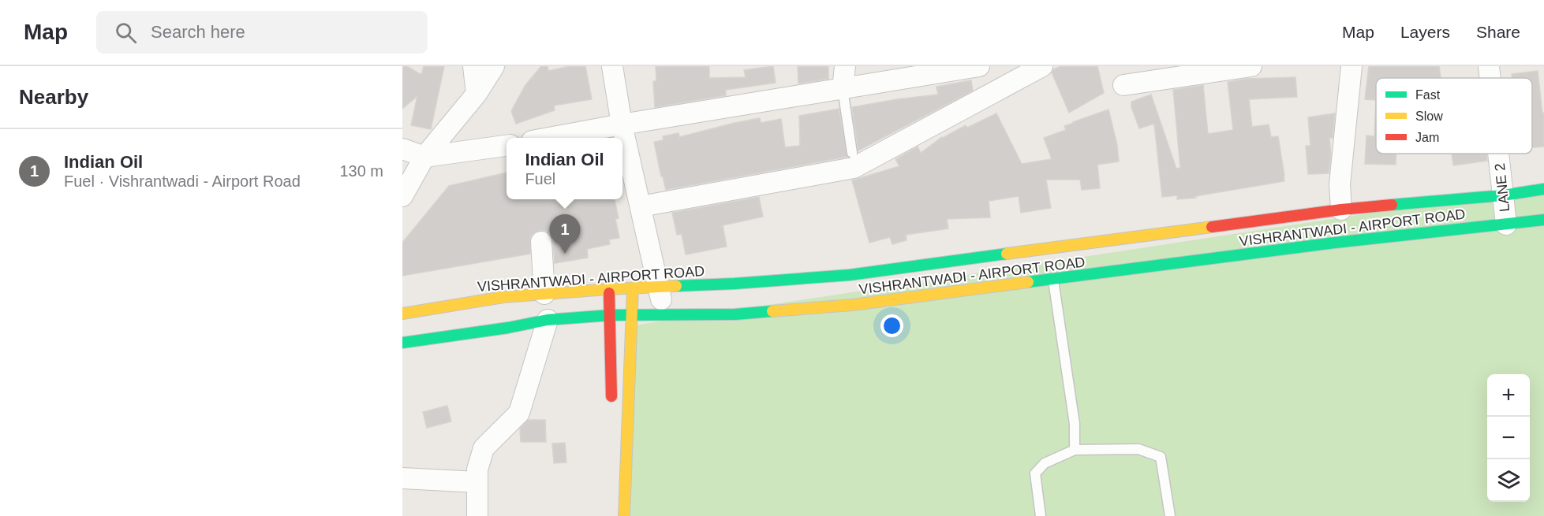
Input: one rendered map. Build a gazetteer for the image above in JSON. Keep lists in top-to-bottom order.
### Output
{
  "streets": {
    "main road": ["VISHRANTWADI - AIRPORT ROAD"],
    "street": ["LANE 2"]
  },
  "crossings": [
    ["LANE 2", "VISHRANTWADI - AIRPORT ROAD"]
  ],
  "legend": ["Fast", "Slow", "Jam"],
  "page": {
    "header": "Map",
    "search": "Search here",
    "nav": ["Map", "Layers", "Share"],
    "heading": "Nearby",
    "list": [
      {
        "mark": "1",
        "name": "Indian Oil",
        "note": "Fuel · Vishrantwadi - Airport Road",
        "value": "130 m"
      }
    ],
    "popup": ["Indian Oil", "Fuel"],
    "pins": "1",
    "map_buttons": ["+", "−"]
  }
}
